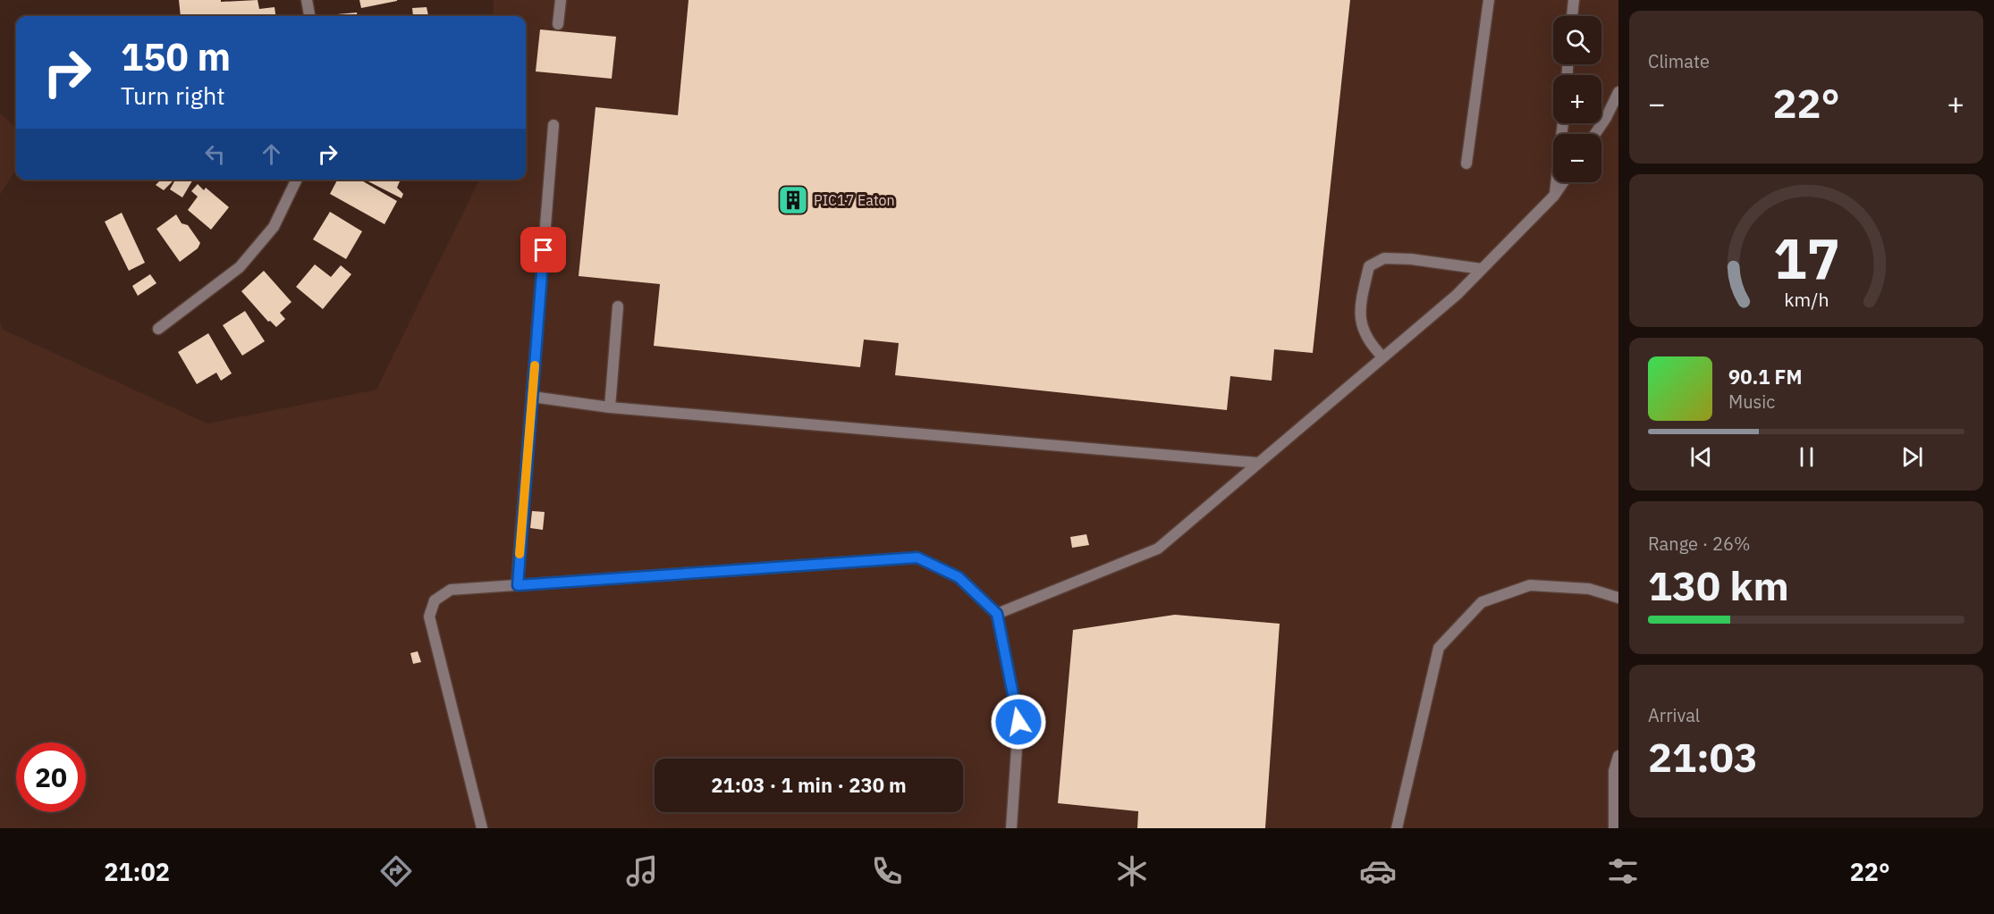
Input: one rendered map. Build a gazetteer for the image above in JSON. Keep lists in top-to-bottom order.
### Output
{
  "places": {
    "building": ["PIC17 Eaton"]
  },
  "page": {
    "tile": [
      "Climate",
      ["Range · 26%", "130 km"],
      ["Arrival", "21:03"]
    ],
    "map_buttons": ["+", "−"],
    "turn": ["150 m", "Turn right"],
    "heat": ["−", "22°", "+"],
    "song": ["90.1 FM", "Music"],
    "limit": "20",
    "trip": "21:03 · 1 min · 230 m",
    "tabs": ["21:02", "22°"],
    "gauge": ["17", "km/h"]
  }
}
